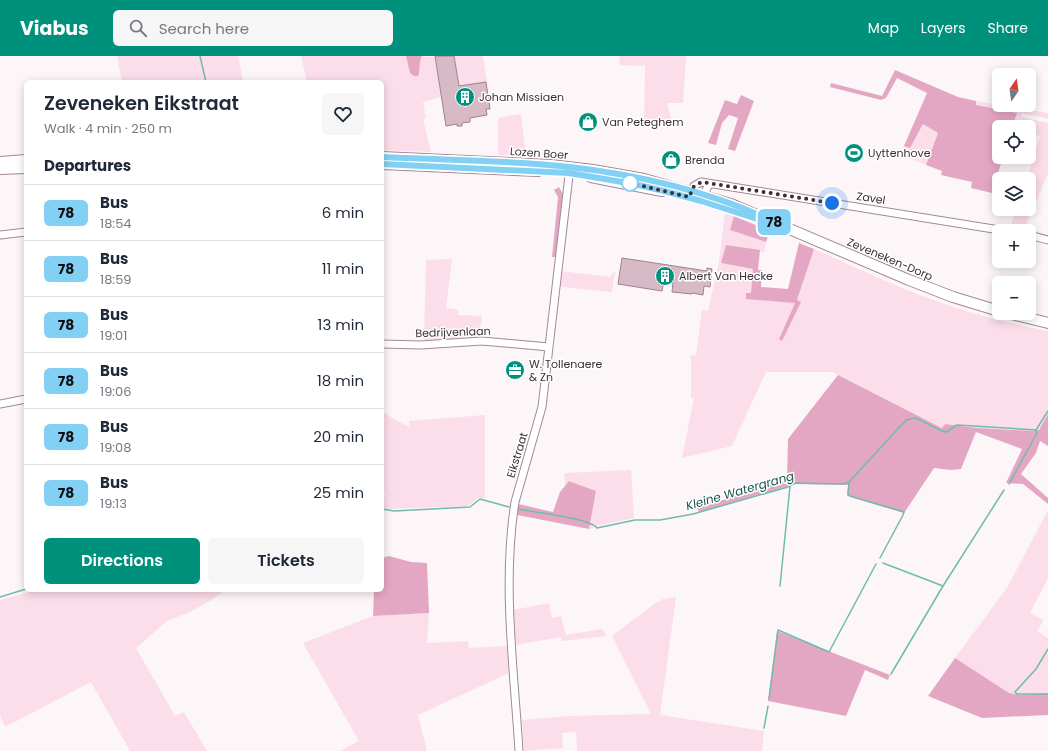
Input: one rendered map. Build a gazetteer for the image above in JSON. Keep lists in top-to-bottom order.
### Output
{
  "streets": {
    "main road": ["Lozen Boer", "Zeveneken-Dorp"],
    "street": ["Zavel", "Bedrijvenlaan", "Eikstraat"]
  },
  "crossings": [
    ["Lozen Boer", "Zeveneken-Dorp"],
    ["Lozen Boer", "Eikstraat"],
    ["Zeveneken-Dorp", "Eikstraat"],
    ["Bedrijvenlaan", "Eikstraat"]
  ],
  "water": ["Kleine Watergrang"],
  "places": {
    "building": ["Johan Missiaen", "Albert Van Hecke"],
    "shop": ["Van Peteghem", "Brenda"],
    "sports": ["Uyttenhove"],
    "office": ["W. Tollenaere & Zn"]
  },
  "lines": ["bus line 78"],
  "north": "top",
  "page": {
    "header": "Viabus",
    "search": "Search here",
    "nav": ["Map", "Layers", "Share"],
    "on_map": "78",
    "map_buttons": ["+", "−"],
    "heading": [
      ["Zeveneken Eikstraat", "Walk · 4 min · 250 m"],
      "Departures"
    ],
    "list": [
      {
        "mark": "78",
        "name": "Bus",
        "note": "18:54",
        "value": "6 min"
      },
      {
        "mark": "78",
        "name": "Bus",
        "note": "18:59",
        "value": "11 min"
      },
      {
        "mark": "78",
        "name": "Bus",
        "note": "19:01",
        "value": "13 min"
      },
      {
        "mark": "78",
        "name": "Bus",
        "note": "19:06",
        "value": "18 min"
      },
      {
        "mark": "78",
        "name": "Bus",
        "note": "19:08",
        "value": "20 min"
      },
      {
        "mark": "78",
        "name": "Bus",
        "note": "19:13",
        "value": "25 min"
      }
    ],
    "buttons": ["Directions", "Tickets"]
  }
}
